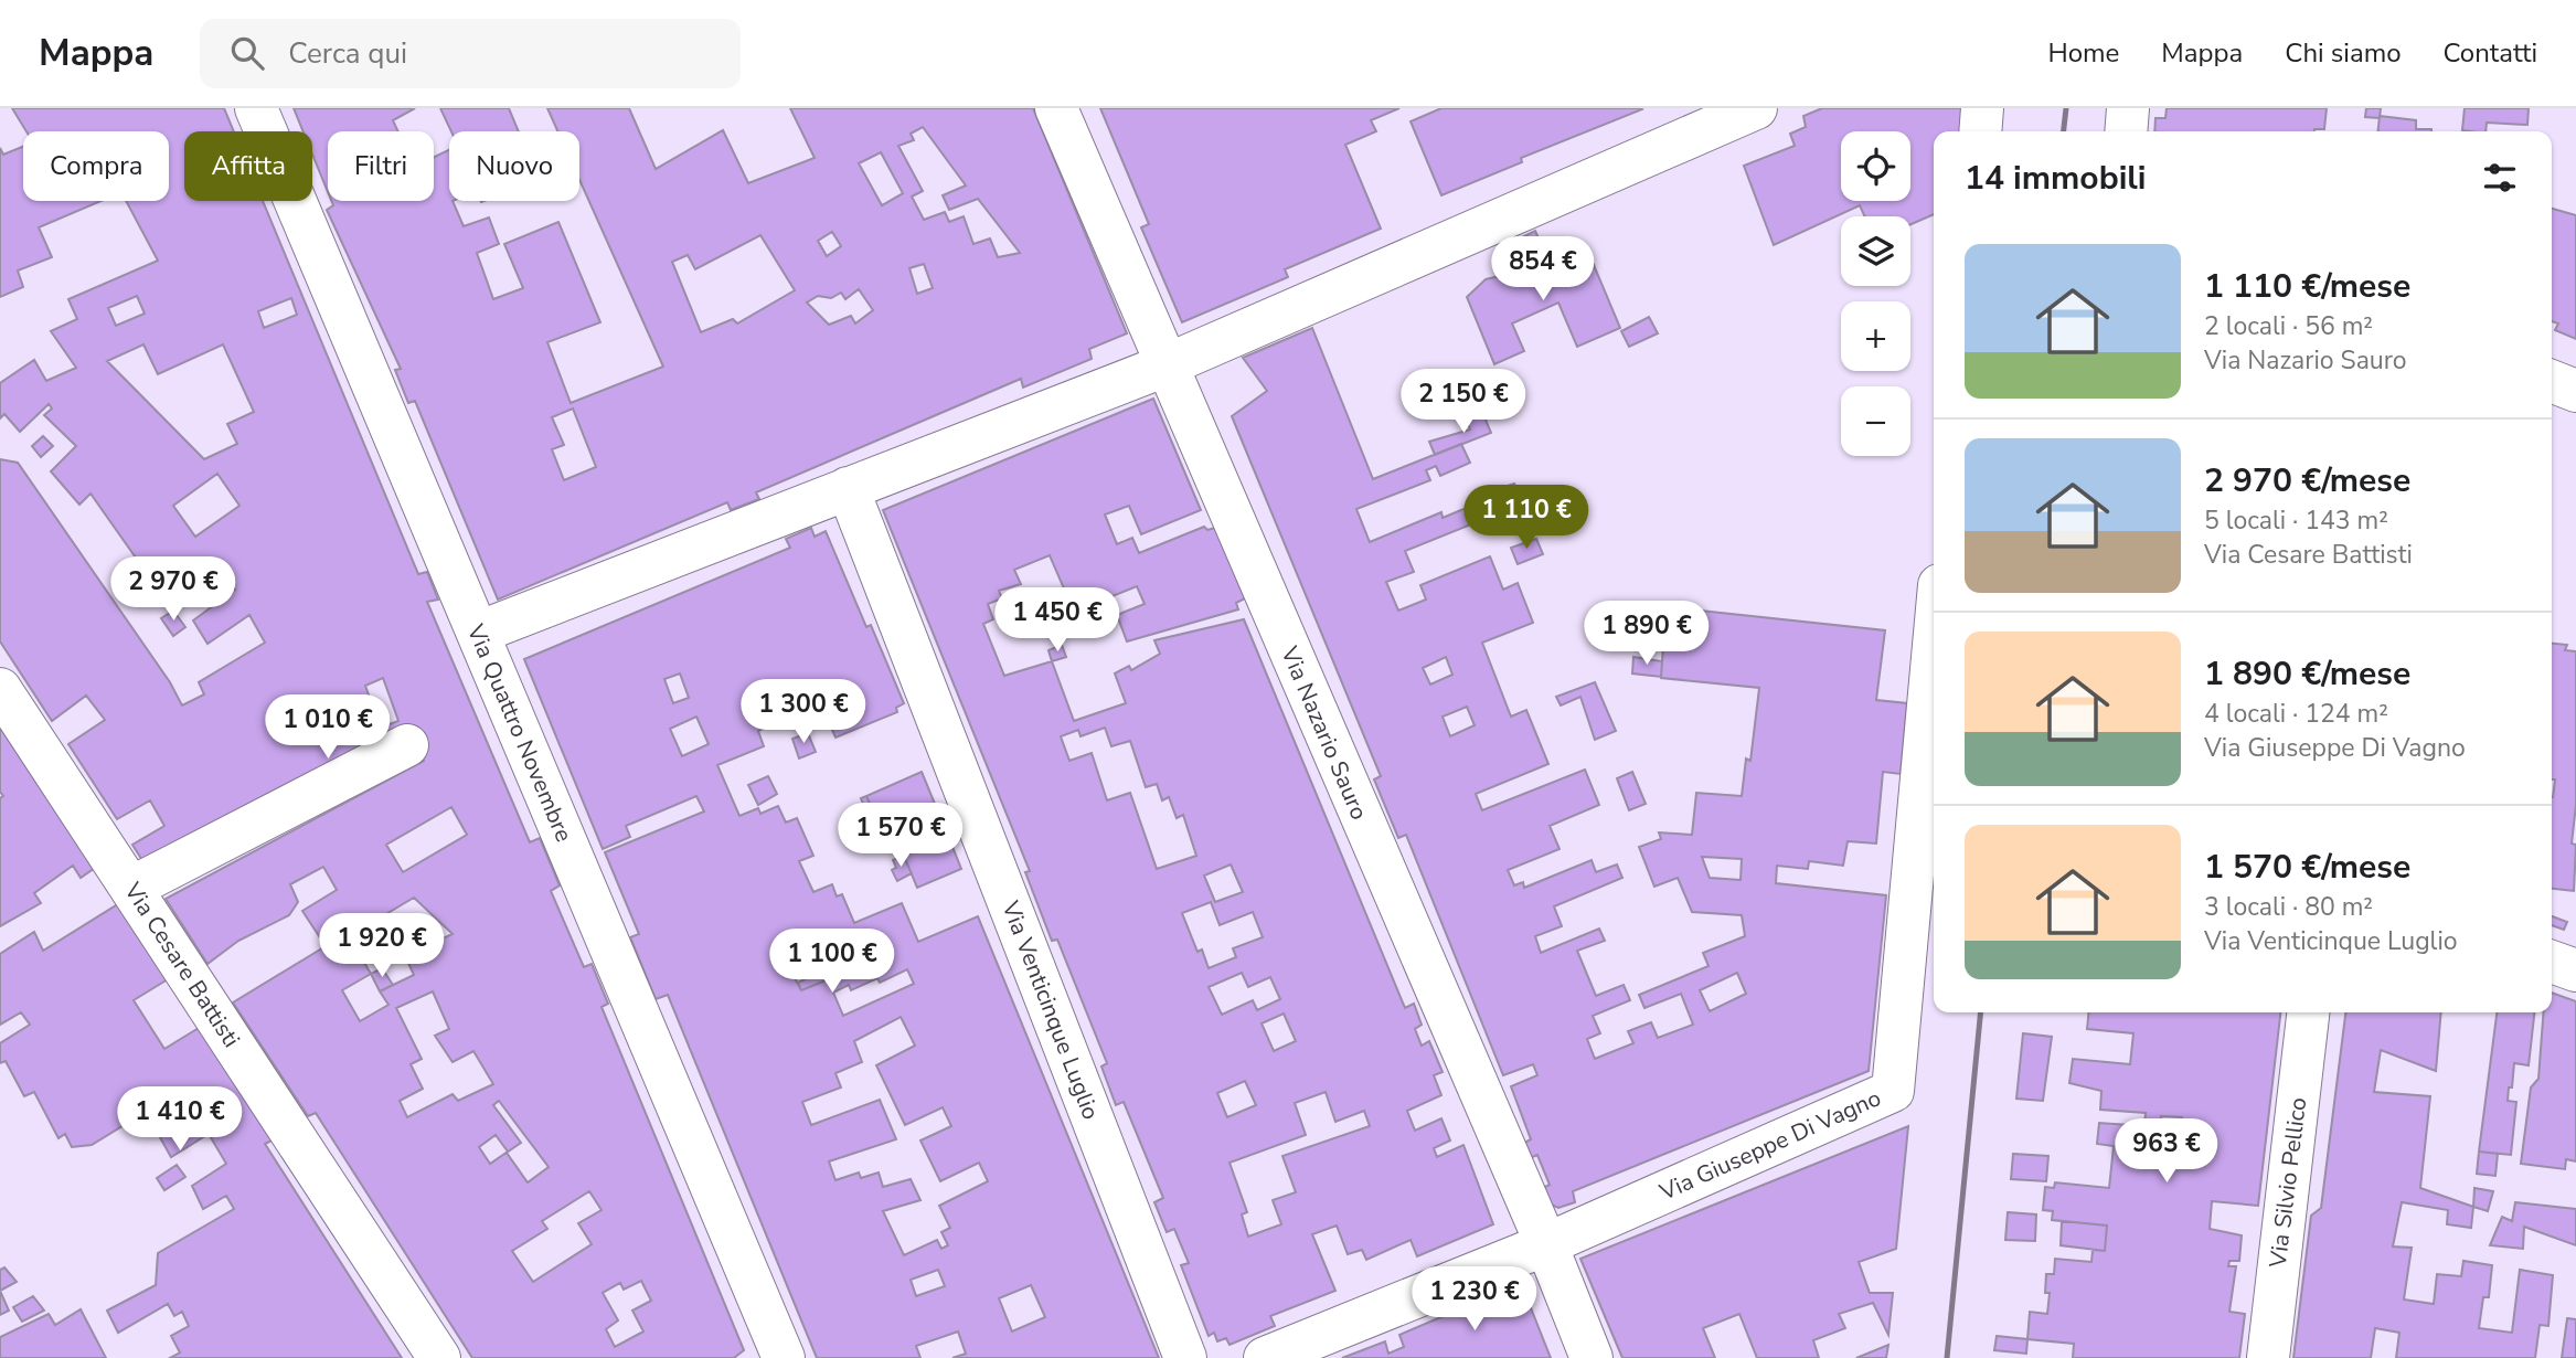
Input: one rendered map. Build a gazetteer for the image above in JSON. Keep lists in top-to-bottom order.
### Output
{
  "streets": {
    "street": [
      "Via Quattro Novembre",
      "Via Nazario Sauro",
      "Via Cesare Battisti",
      "Via Venticinque Luglio",
      "Via Giuseppe Di Vagno",
      "Via Silvio Pellico"
    ]
  },
  "crossings": [
    ["Via Nazario Sauro", "Via Giuseppe Di Vagno"]
  ],
  "page": {
    "header": "Mappa",
    "search": "Cerca qui",
    "nav": [
      "Home",
      "Mappa",
      "Chi siamo",
      "Contatti"
    ],
    "map_buttons": ["+", "−"],
    "chip": [
      "Compra",
      "Affitta",
      "Filtri",
      "Nuovo"
    ],
    "heading": "14 immobili",
    "list": [
      {
        "name": "1 110 €/mese",
        "note": "2 locali · 56 m² · Via Nazario Sauro"
      },
      {
        "name": "2 970 €/mese",
        "note": "5 locali · 143 m² · Via Cesare Battisti"
      },
      {
        "name": "1 890 €/mese",
        "note": "4 locali · 124 m² · Via Giuseppe Di Vagno"
      },
      {
        "name": "1 570 €/mese",
        "note": "3 locali · 80 m² · Via Venticinque Luglio"
      }
    ],
    "price": [
      "854 €",
      "2 150 €",
      "1 110 €",
      "2 970 €",
      "1 450 €",
      "1 890 €",
      "1 300 €",
      "1 010 €",
      "1 570 €",
      "1 920 €",
      "1 100 €",
      "1 410 €",
      "963 €",
      "1 230 €"
    ]
  }
}
